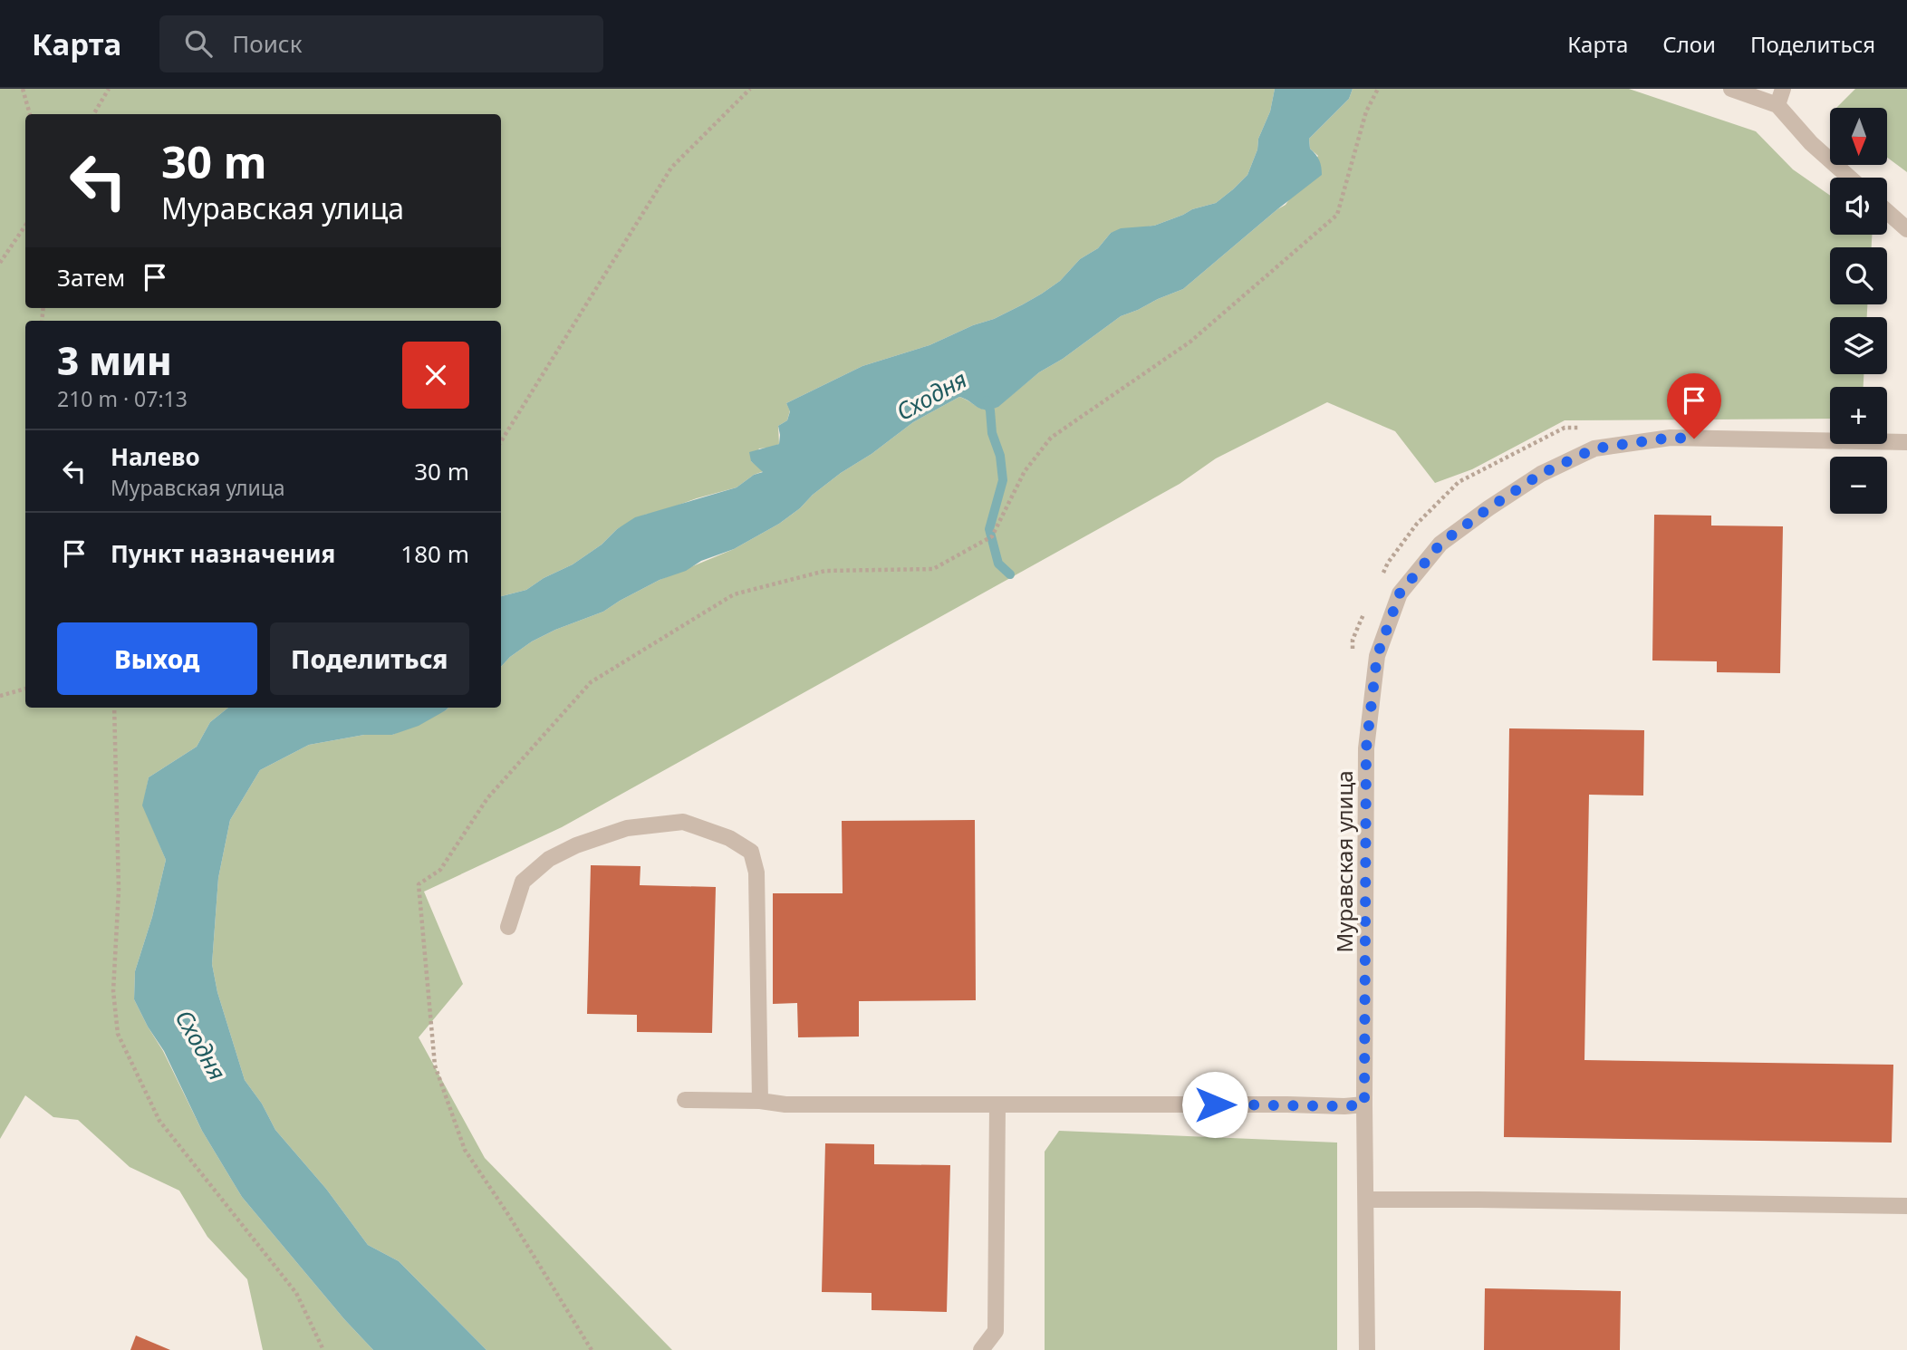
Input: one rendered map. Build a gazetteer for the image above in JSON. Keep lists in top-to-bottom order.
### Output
{
  "streets": {
    "street": ["Муравская улица"]
  },
  "water": ["Сходня"],
  "north": "bottom",
  "page": {
    "header": "Карта",
    "search": "Поиск",
    "nav": ["Карта", "Слои", "Поделиться"],
    "map_buttons": ["+", "−"],
    "turn": ["30 m", "Муравская улица"],
    "then": "Затем",
    "heading": ["3 мин", "210 m · 07:13"],
    "list": [
      {
        "name": "Налево",
        "note": "Муравская улица",
        "value": "30 m"
      },
      {
        "name": "Пункт назначения",
        "value": "180 m"
      }
    ],
    "buttons": ["Выход", "Поделиться"]
  }
}
